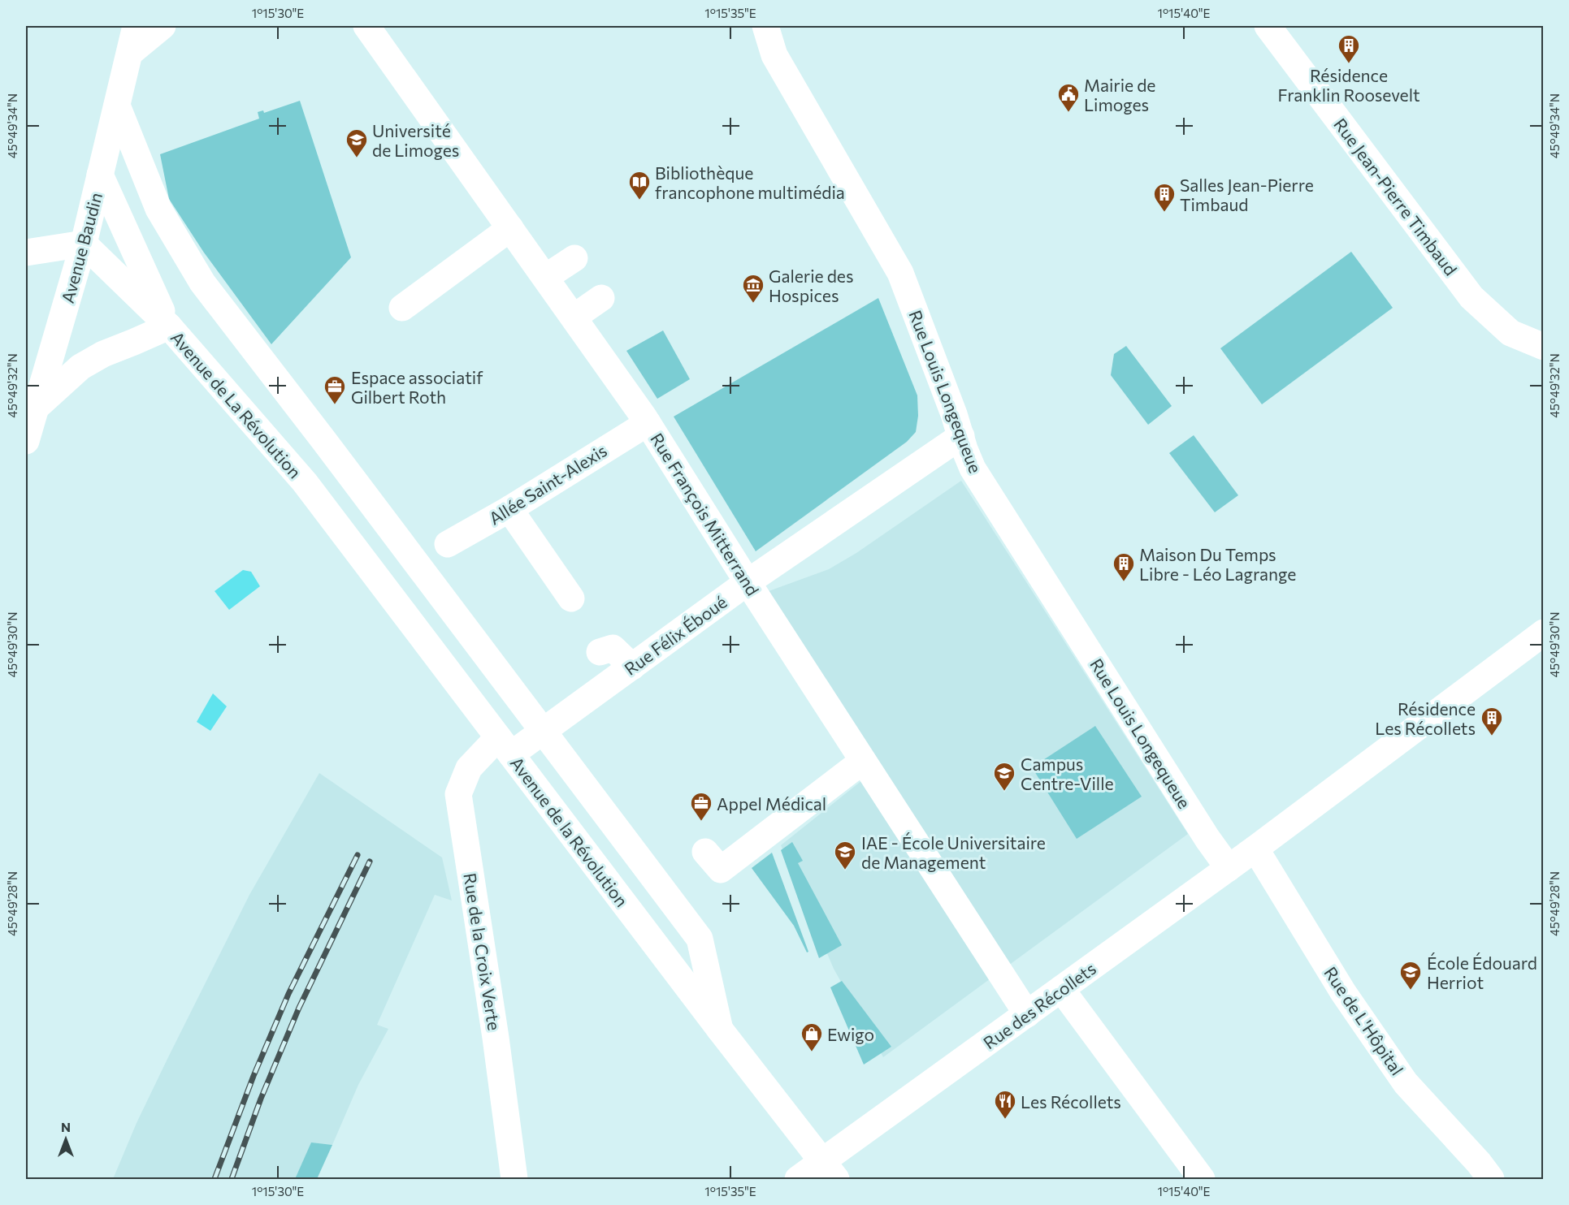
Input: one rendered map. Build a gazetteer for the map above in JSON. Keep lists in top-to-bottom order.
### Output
{
  "streets": {
    "street": [
      "Rue Jean-Pierre Timbaud",
      "Avenue Baudin",
      "Rue Louis Longequeue",
      "Avenue de La Révolution",
      "Allée Saint-Alexis",
      "Rue François Mitterrand",
      "Rue Félix Éboué",
      "Avenue de la Révolution",
      "Rue de la Croix Verte",
      "Rue des Récollets",
      "Rue de L'Hôpital"
    ]
  },
  "crossings": [
    ["Avenue Baudin", "Avenue de la Révolution"],
    ["Rue Louis Longequeue", "Rue Félix Éboué"],
    ["Rue Louis Longequeue", "Rue des Récollets"],
    ["Avenue de La Révolution", "Avenue de la Révolution"],
    ["Allée Saint-Alexis", "Rue François Mitterrand"],
    ["Rue François Mitterrand", "Rue Félix Éboué"],
    ["Rue François Mitterrand", "Rue des Récollets"],
    ["Rue Félix Éboué", "Avenue de la Révolution"],
    ["Rue Félix Éboué", "Rue de la Croix Verte"],
    ["Avenue de la Révolution", "Rue de la Croix Verte"],
    ["Avenue de la Révolution", "Rue des Récollets"],
    ["Rue des Récollets", "Rue de L'Hôpital"]
  ],
  "places": {
    "building": [
      "Résidence Franklin Roosevelt",
      "Salles Jean-Pierre Timbaud",
      "Maison Du Temps Libre - Léo Lagrange",
      "Résidence Les Récollets"
    ],
    "public building": ["Mairie de Limoges"],
    "school or university": [
      "Université de Limoges",
      "Campus Centre-Ville",
      "IAE - École Universitaire de Management",
      "École Édouard Herriot"
    ],
    "library": ["Bibliothèque francophone multimédia"],
    "museum": ["Galerie des Hospices"],
    "office": ["Espace associatif Gilbert Roth", "Appel Médical"],
    "shop": ["Ewigo"],
    "restaurant": ["Les Récollets"]
  },
  "north": "top",
  "coordinates": [
    "1°15'30\"E",
    "1°15'35\"E",
    "1°15'40\"E",
    "45°49'34\"N",
    "45°49'32\"N",
    "45°49'30\"N",
    "45°49'28\"N"
  ]
}
